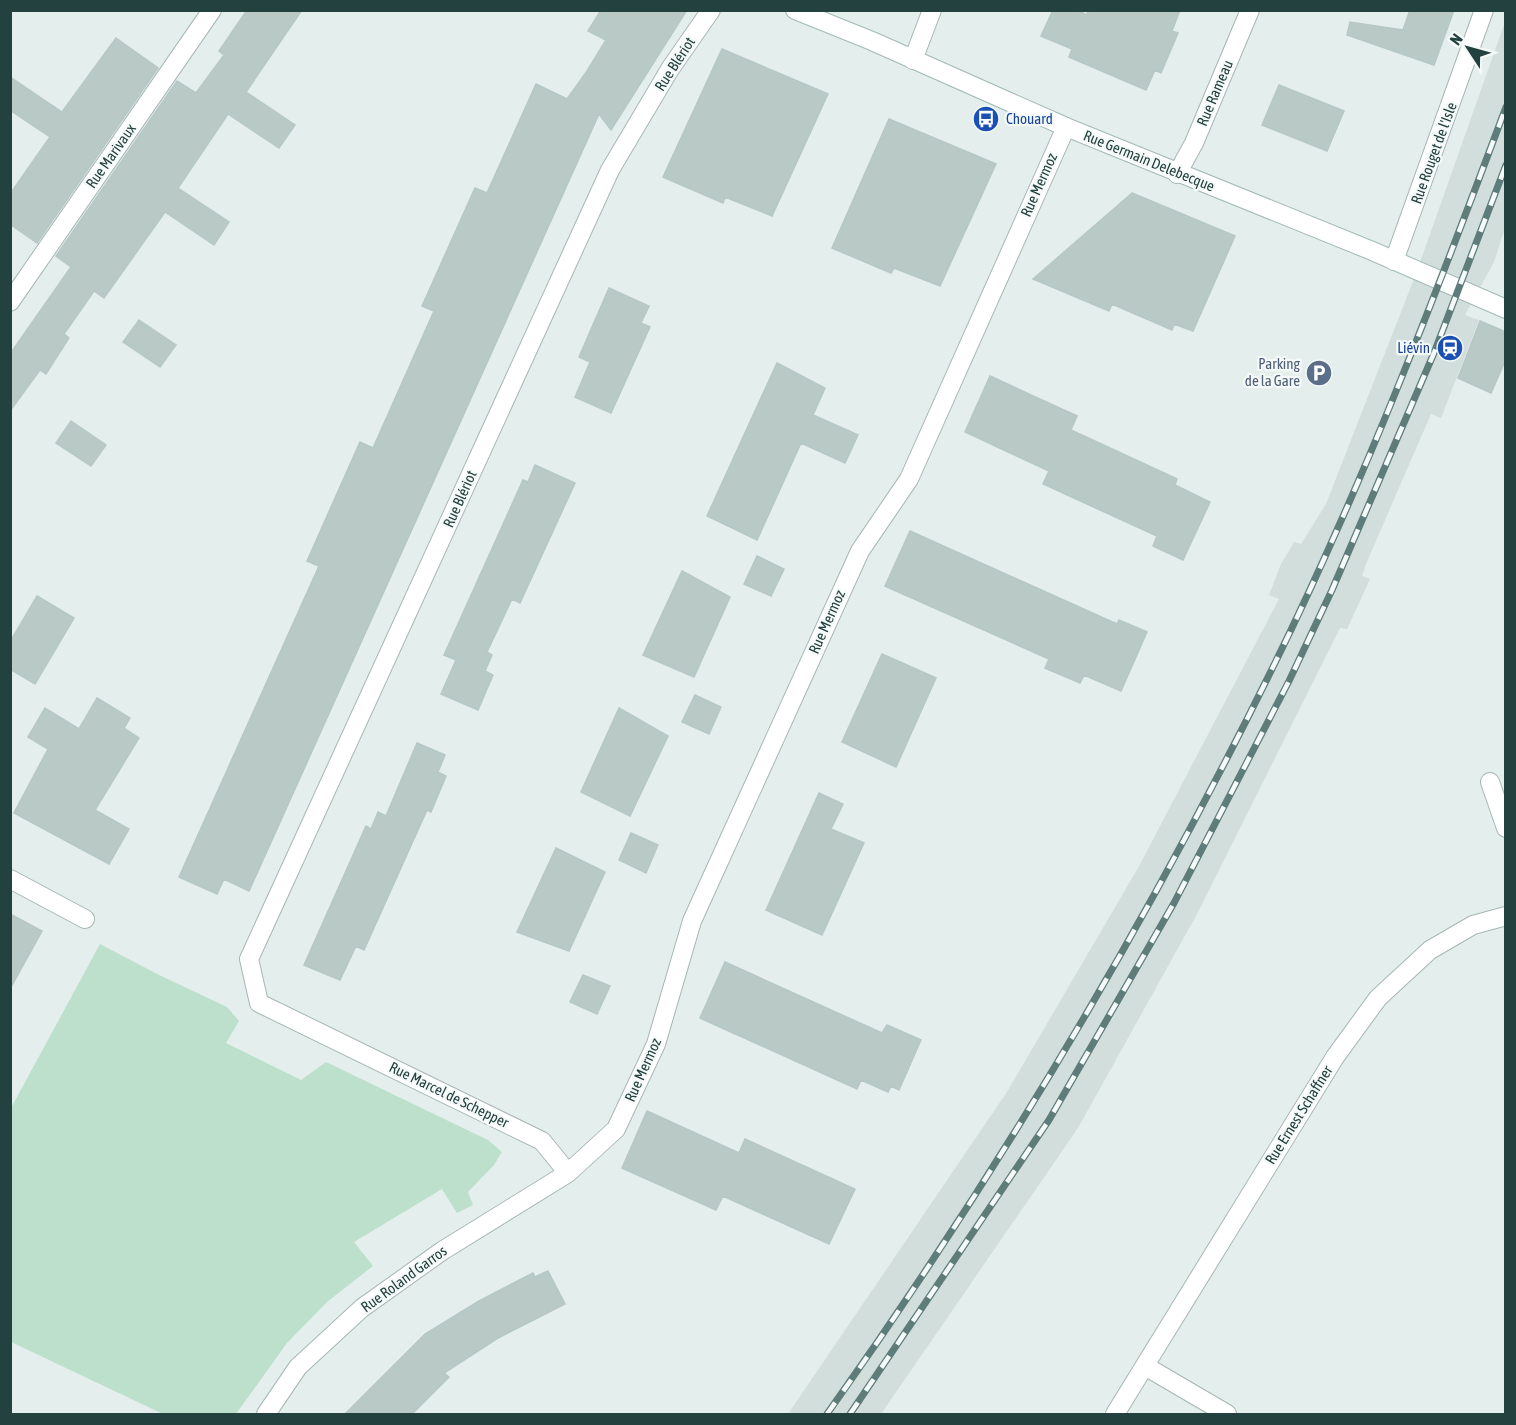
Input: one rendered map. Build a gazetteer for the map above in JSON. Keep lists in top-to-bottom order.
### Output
{
  "streets": {
    "street": [
      "Rue Blériot",
      "Rue Rameau",
      "Rue Rouget de l'Isle",
      "Rue Marivaux",
      "Rue Germain Delebecque",
      "Rue Mermoz",
      "Rue Marcel de Schepper",
      "Rue Ernest Schaffner",
      "Rue Roland Garros"
    ]
  },
  "crossings": [
    ["Rue Blériot", "Rue Marcel de Schepper"],
    ["Rue Rameau", "Rue Germain Delebecque"],
    ["Rue Rouget de l'Isle", "Rue Germain Delebecque"],
    ["Rue Germain Delebecque", "Rue Mermoz"],
    ["Rue Mermoz", "Rue Marcel de Schepper"],
    ["Rue Mermoz", "Rue Roland Garros"],
    ["Rue Marcel de Schepper", "Rue Roland Garros"]
  ],
  "places": {
    "bus stop": ["Chouard"],
    "station": ["Liévin"],
    "parking": ["Parking de la Gare"]
  },
  "north": "top left"
}
